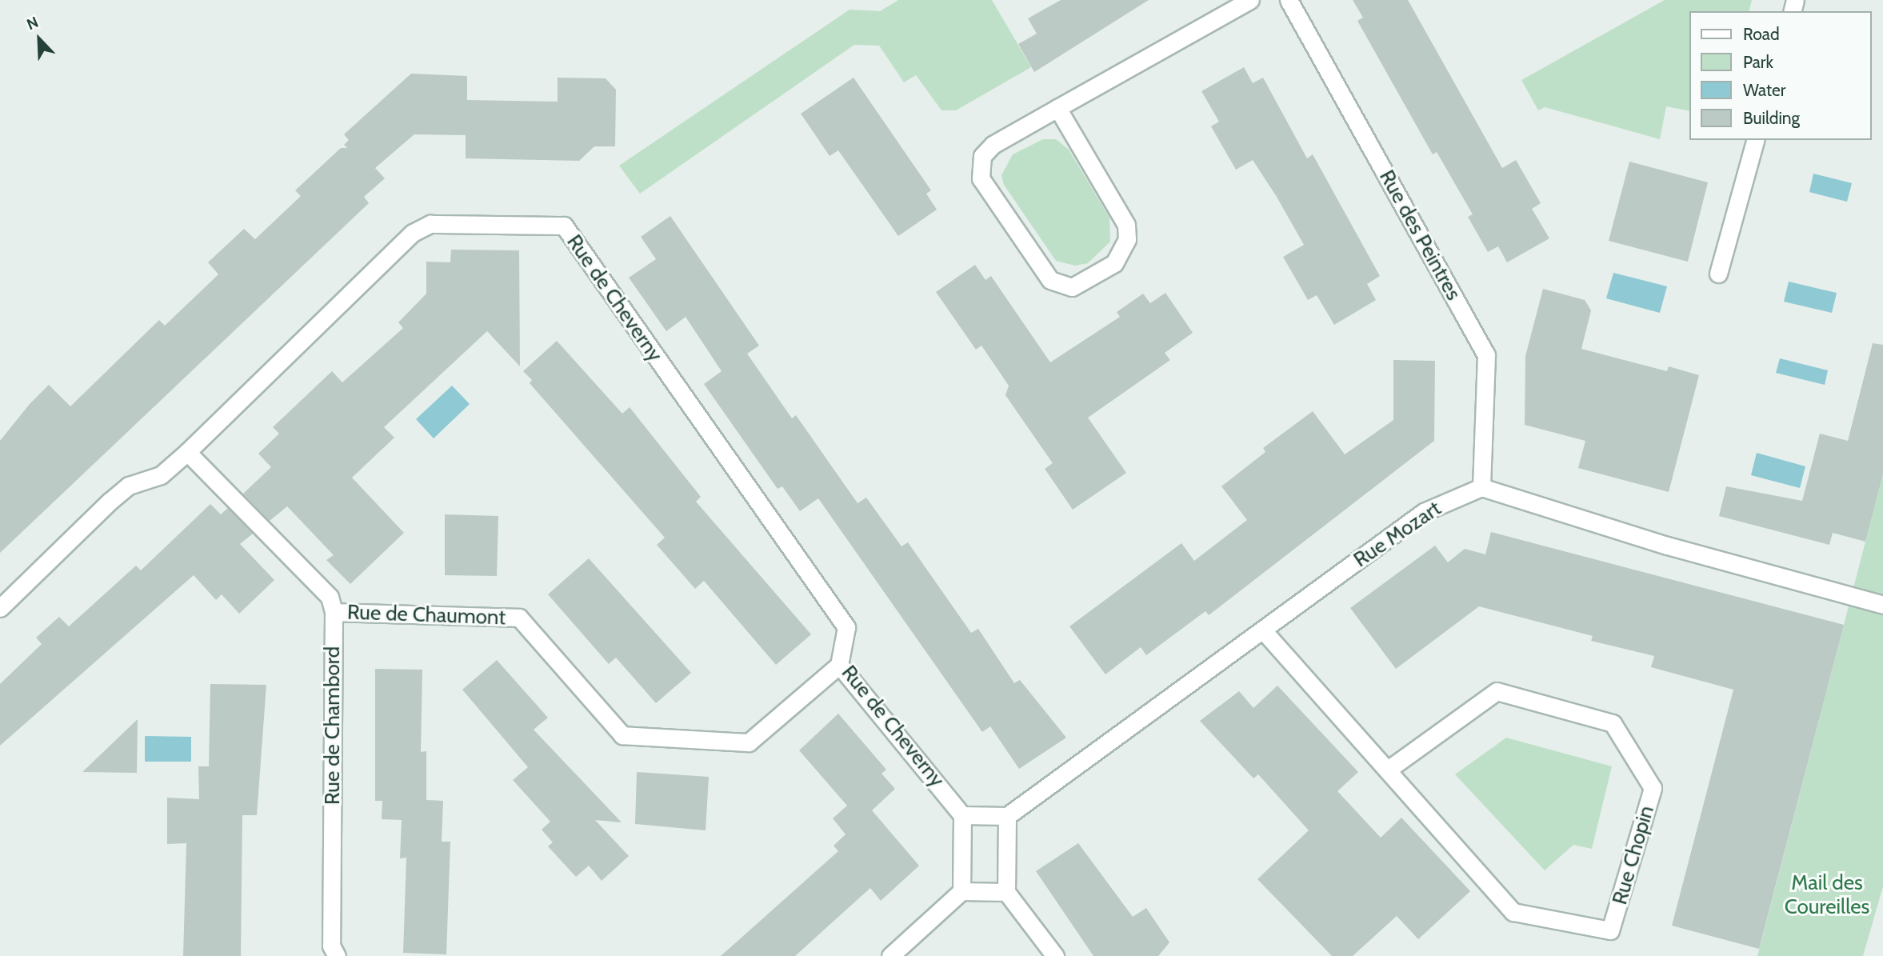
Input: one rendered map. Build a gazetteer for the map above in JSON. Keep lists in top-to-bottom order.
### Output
{
  "streets": {
    "street": [
      "Rue des Peintres",
      "Rue de Cheverny",
      "Rue Mozart",
      "Rue de Chaumont",
      "Rue de Chambord",
      "Rue Chopin"
    ]
  },
  "crossings": [
    ["Rue des Peintres", "Rue Mozart"],
    ["Rue de Cheverny", "Rue de Chaumont"],
    ["Rue de Cheverny", "Rue de Chambord"],
    ["Rue Mozart", "Rue Chopin"],
    ["Rue de Chaumont", "Rue de Chambord"]
  ],
  "parks": ["Mail des Coureilles"],
  "legend": [
    "Road",
    "Park",
    "Water",
    "Building"
  ],
  "north": "top left"
}
